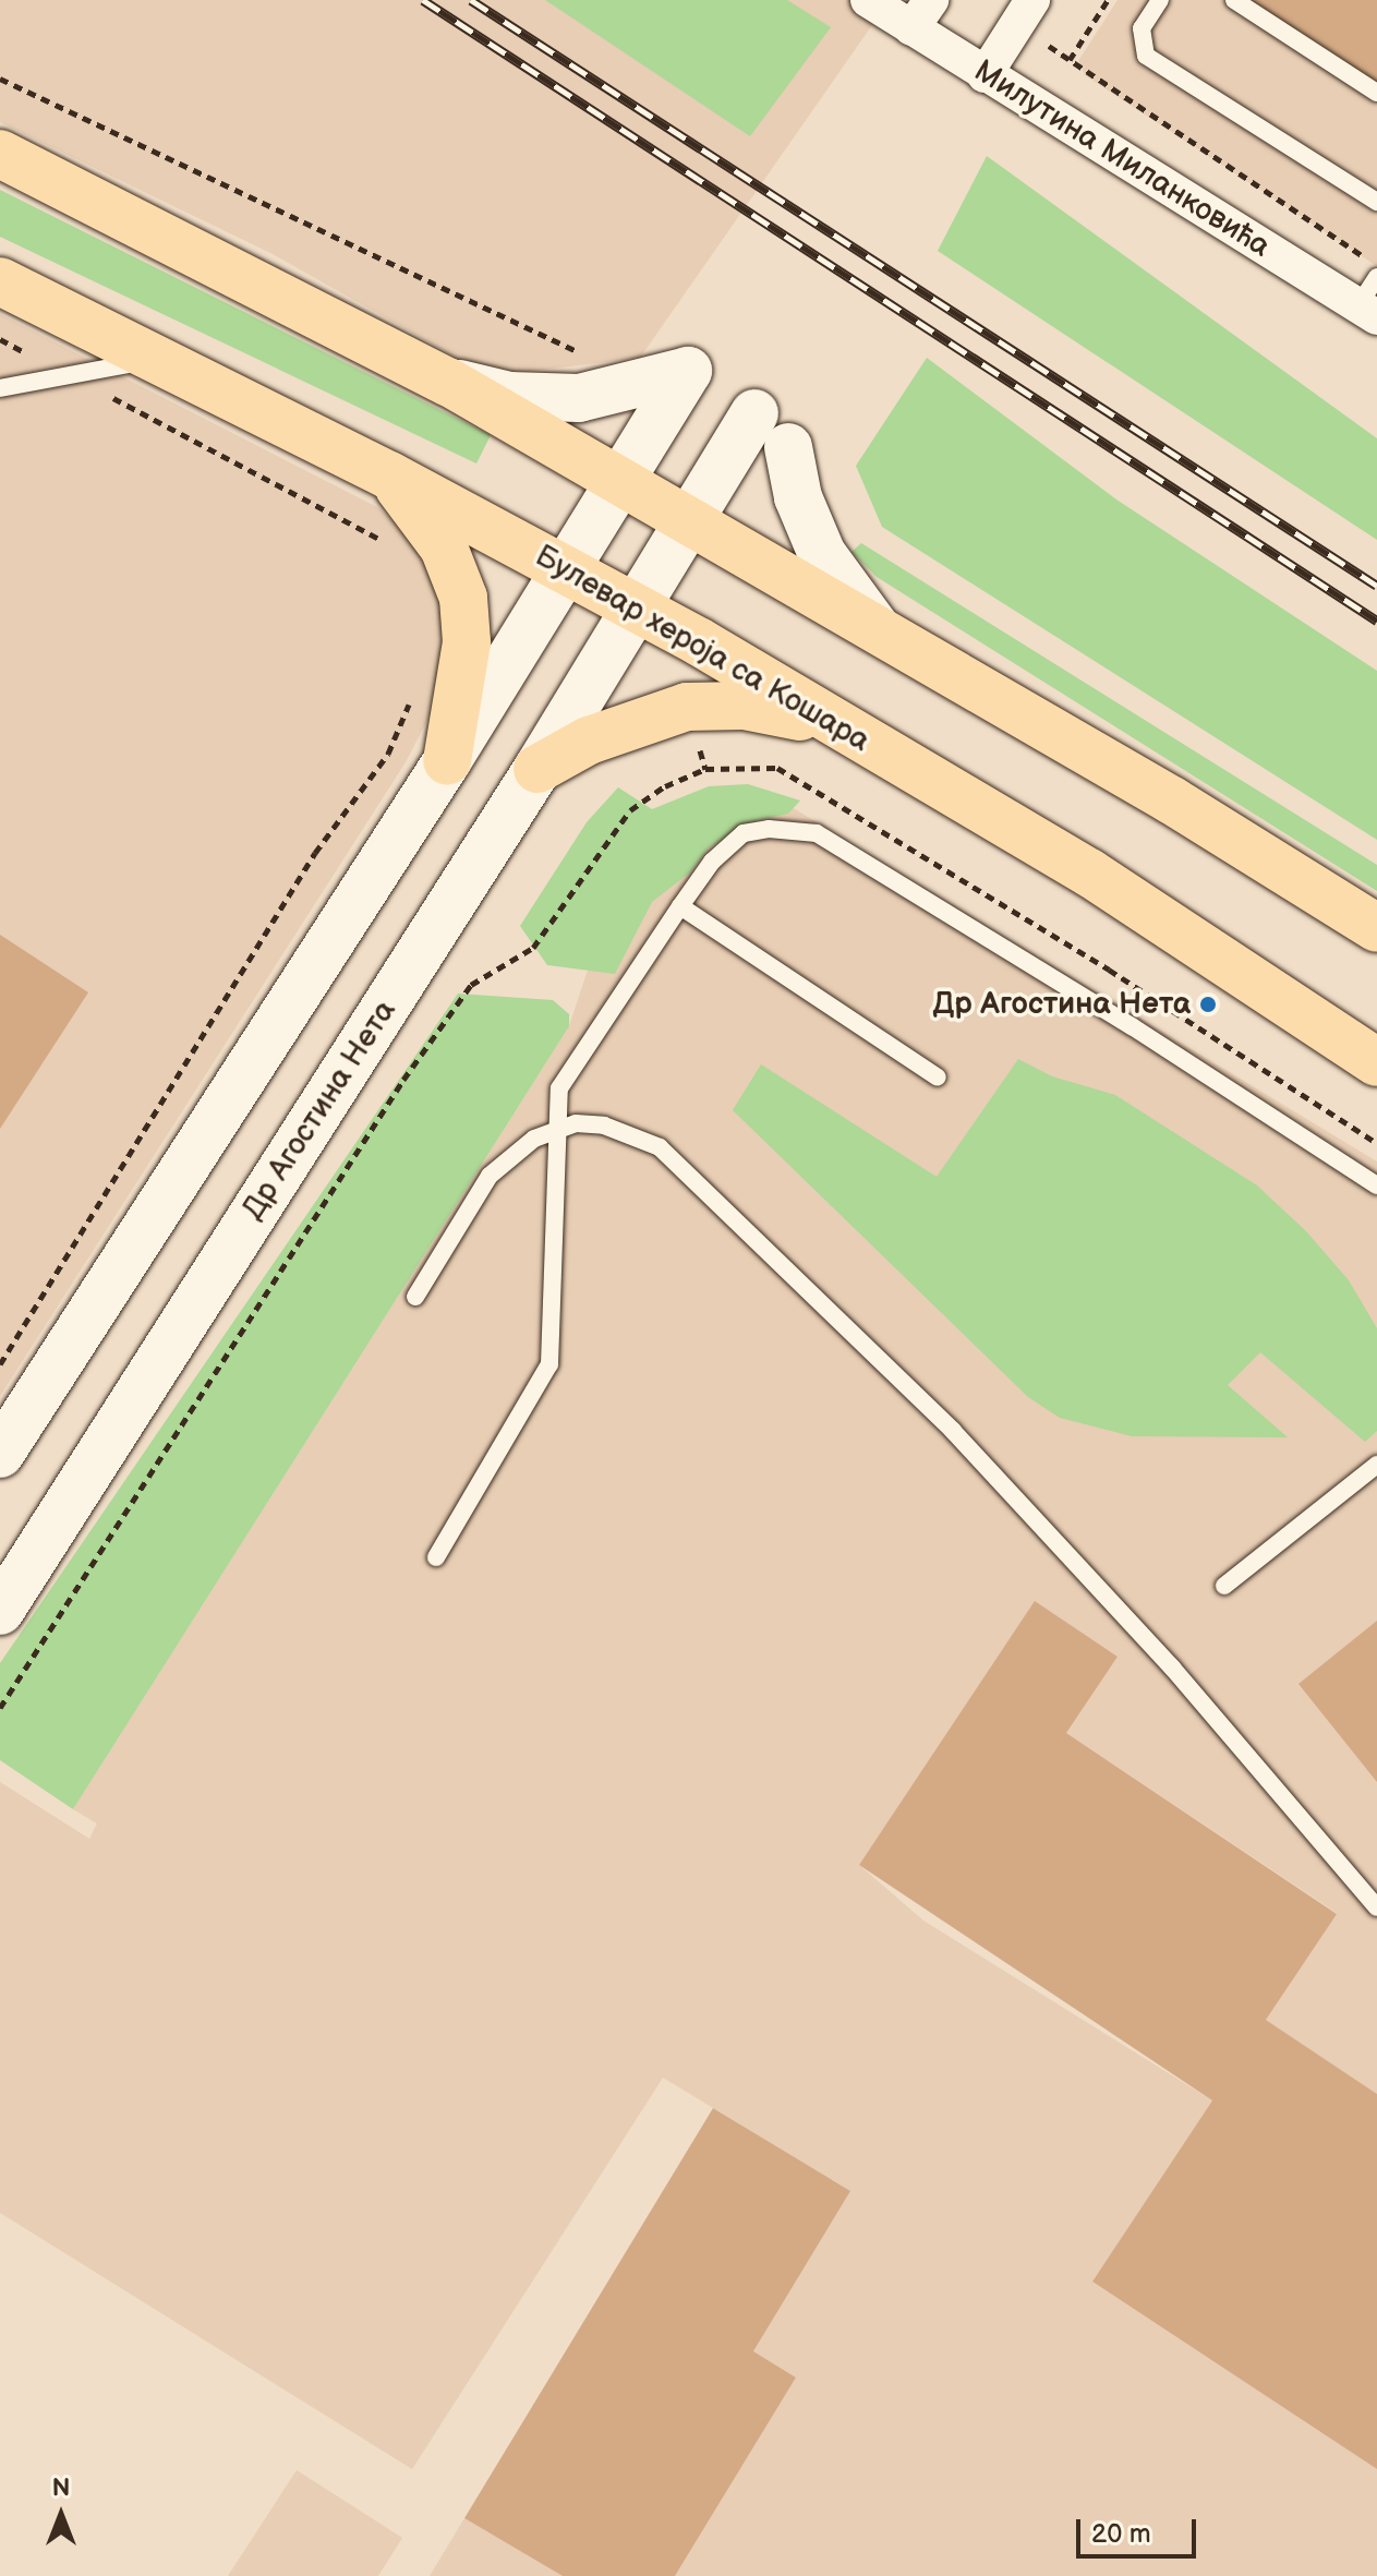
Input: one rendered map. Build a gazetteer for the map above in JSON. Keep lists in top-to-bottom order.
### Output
{
  "streets": {
    "main road": ["Булевар хероја са Кошара"],
    "street": ["Милутина Миланковића", "Др Агостина Нета"]
  },
  "crossings": [
    ["Булевар хероја са Кошара", "Др Агостина Нета"]
  ],
  "places": ["Др Агостина Нета"],
  "scale_bar": "20 m",
  "north": "top"
}
